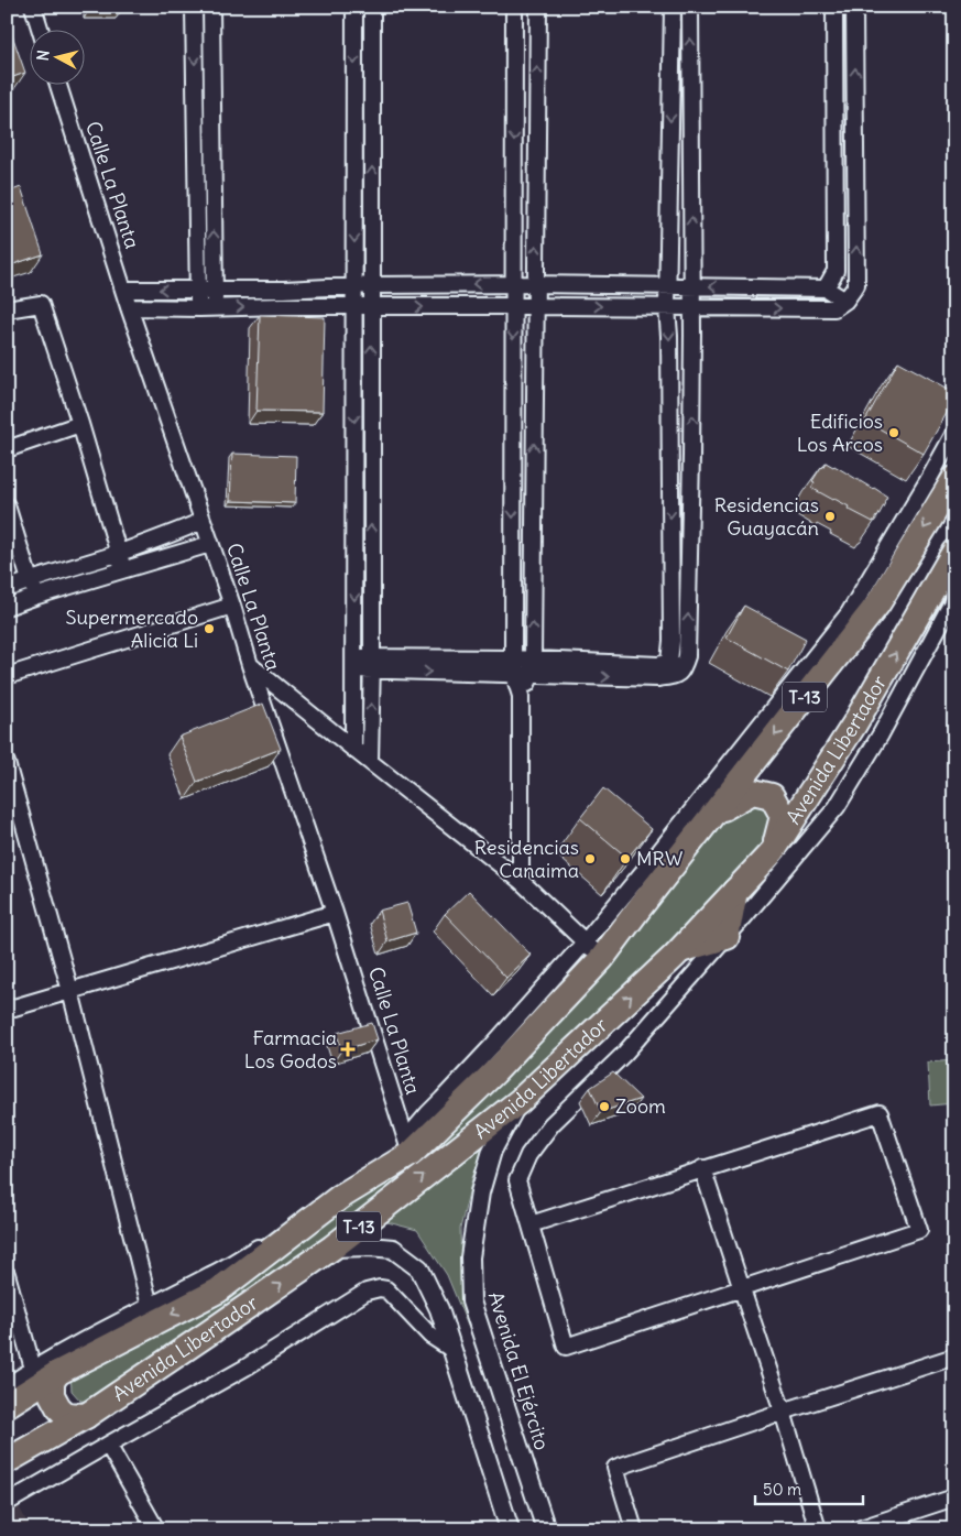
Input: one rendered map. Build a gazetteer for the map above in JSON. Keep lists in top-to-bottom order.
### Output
{
  "streets": {
    "highway": ["T-13", "Avenida Libertador"],
    "street": ["Calle La Planta", "Avenida El Ejército"]
  },
  "crossings": [
    ["Calle La Planta", "Avenida Libertador"],
    ["T-13", "Avenida Libertador"],
    ["Avenida Libertador", "Avenida El Ejército"]
  ],
  "places": {
    "other": [
      "Edificios Los Arcos",
      "Residencias Guayacán",
      "Supermercado Alicia Li",
      "Residencias Canaima",
      "MRW",
      "Zoom"
    ],
    "health": ["Farmacia Los Godos"]
  },
  "scale_bar": "50 m",
  "north": "left"
}
